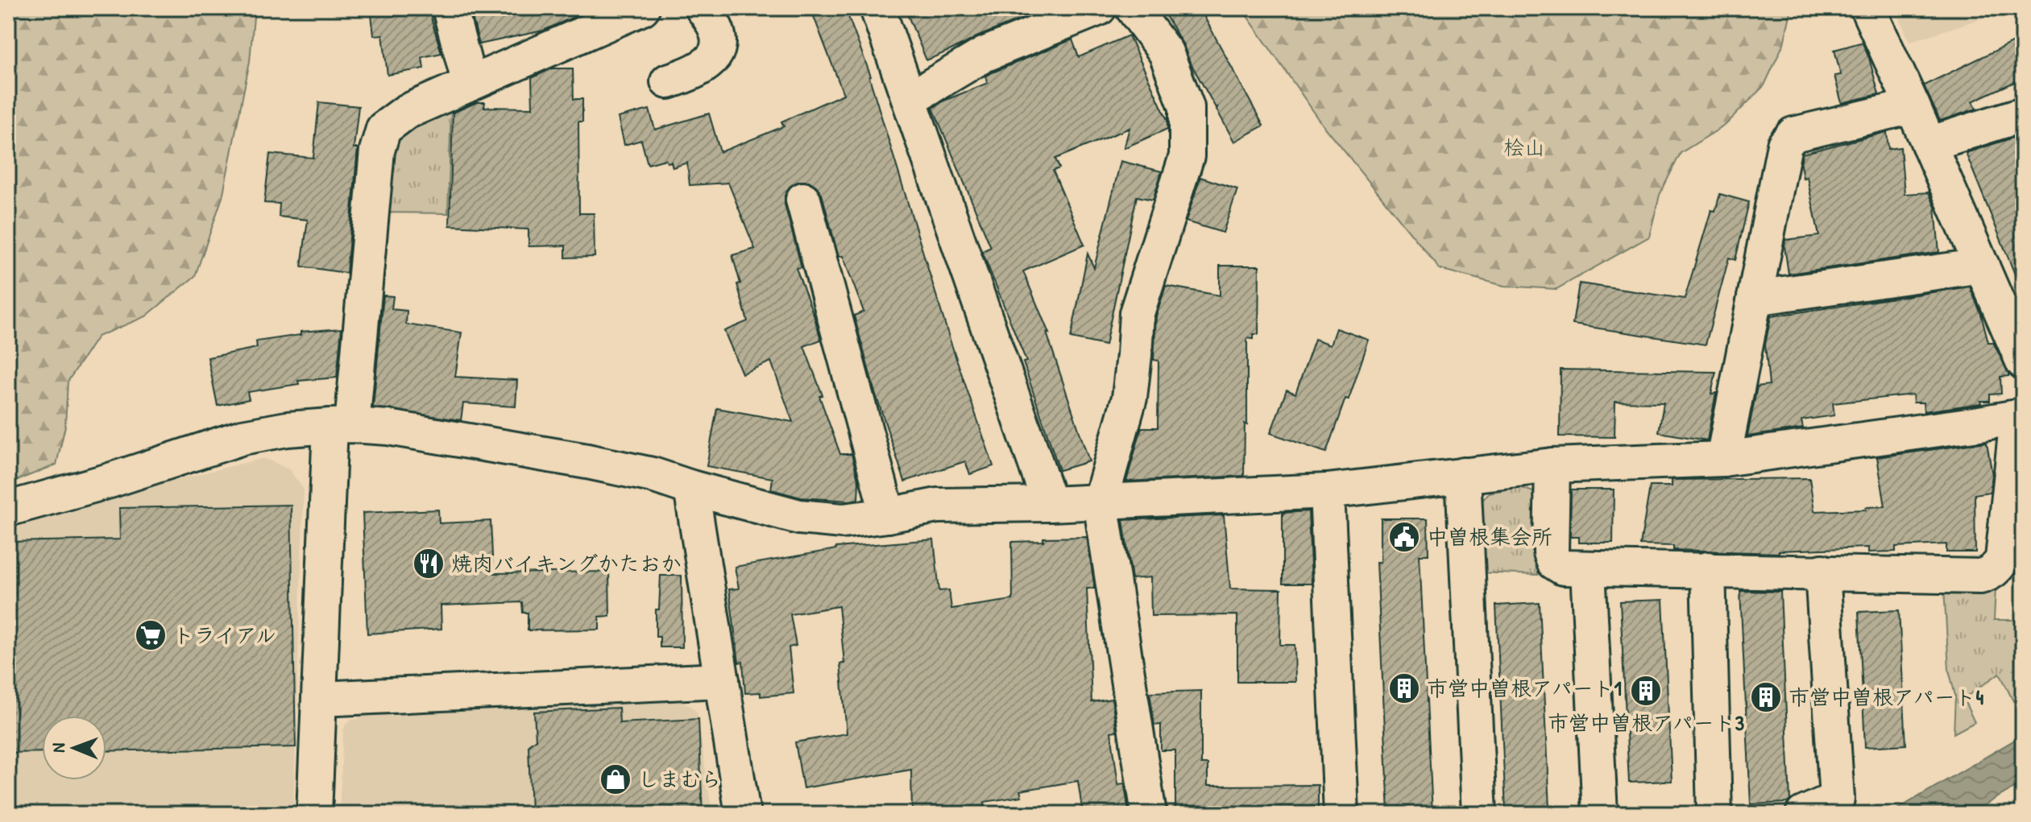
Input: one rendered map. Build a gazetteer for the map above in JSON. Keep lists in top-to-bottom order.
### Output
{
  "parks": ["桧山"],
  "places": {
    "public building": ["中曽根集会所"],
    "restaurant": ["焼肉バイキングかたおか"],
    "supermarket": ["トライアル"],
    "building": ["市営中曽根アパート1", "市営中曽根アパート3", "市営中曽根アパート4"],
    "shop": ["しまむら"]
  },
  "north": "left"
}
